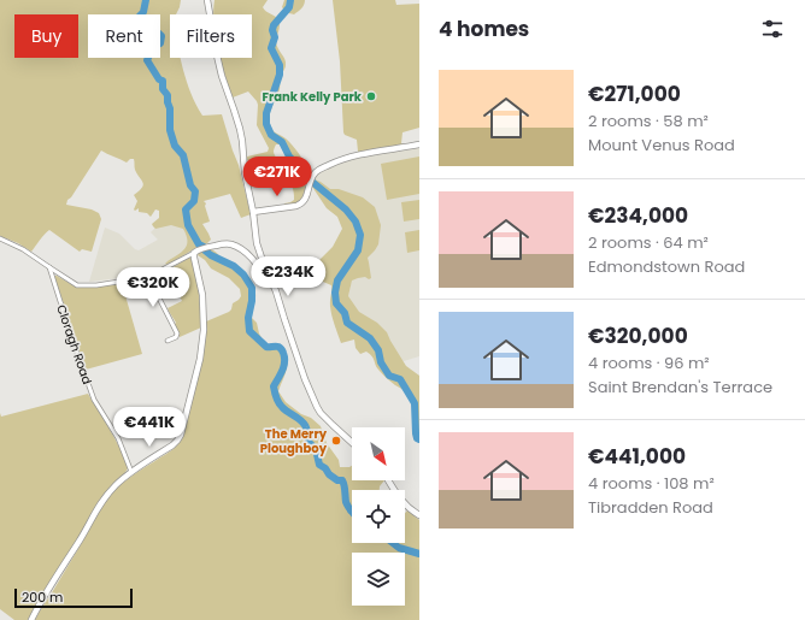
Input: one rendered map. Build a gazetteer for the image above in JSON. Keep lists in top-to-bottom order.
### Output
{
  "streets": {
    "street": ["Cloragh Road"]
  },
  "places": ["Frank Kelly Park", "The Merry Ploughboy"],
  "scale_bar": "200 m",
  "north": "bottom right",
  "page": {
    "heading": "4 homes",
    "chip": ["Buy", "Rent", "Filters"],
    "list": [
      {
        "name": "€271,000",
        "note": "2 rooms · 58 m² · Mount Venus Road"
      },
      {
        "name": "€234,000",
        "note": "2 rooms · 64 m² · Edmondstown Road"
      },
      {
        "name": "€320,000",
        "note": "4 rooms · 96 m² · Saint Brendan's Terrace"
      },
      {
        "name": "€441,000",
        "note": "4 rooms · 108 m² · Tibradden Road"
      }
    ],
    "price": [
      "€271K",
      "€234K",
      "€320K",
      "€441K"
    ],
    "scale": "200 m"
  }
}
